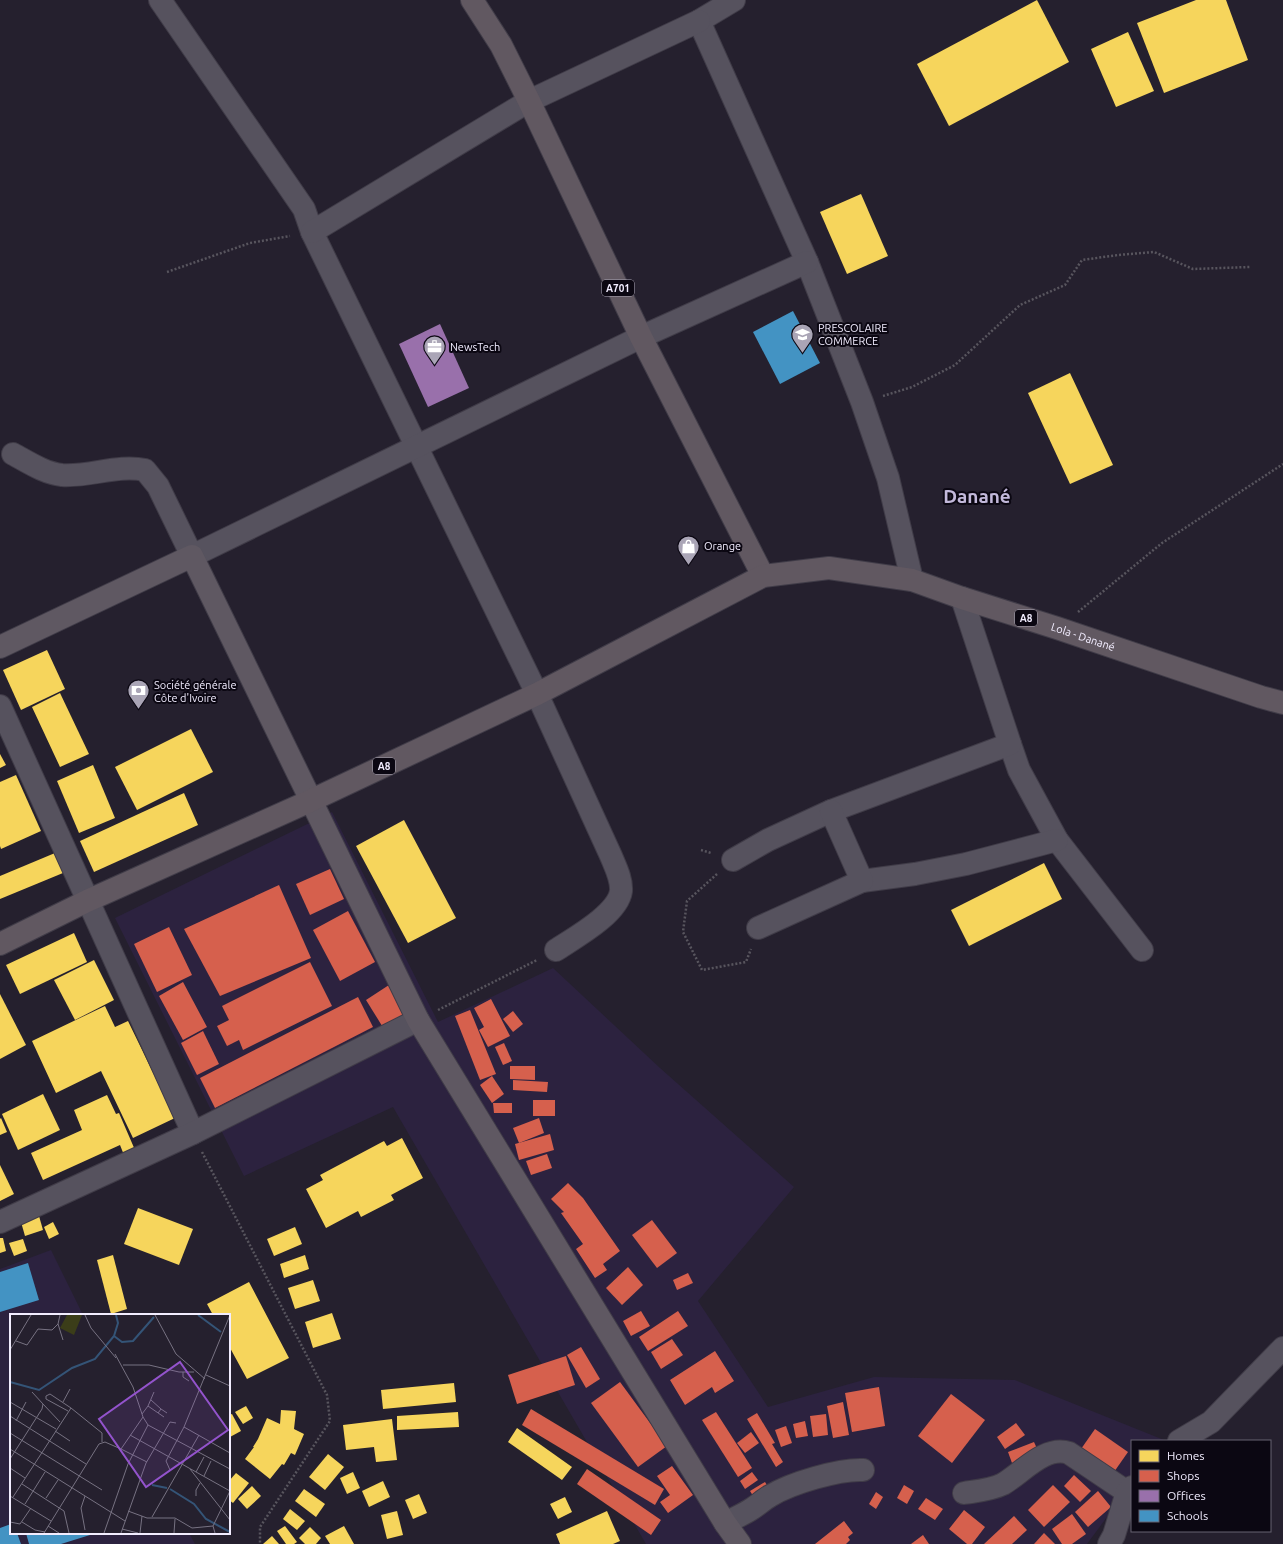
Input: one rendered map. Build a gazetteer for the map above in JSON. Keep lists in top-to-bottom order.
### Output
{
  "streets": {
    "main road": ["A701", "A8", "Lola - Danané"]
  },
  "crossings": [
    ["A701", "A8"],
    ["A701", "Lola - Danané"],
    ["A8", "Lola - Danané"]
  ],
  "districts": ["Danané"],
  "places": {
    "school or university": ["PRESCOLAIRE COMMERCE"],
    "office": ["NewsTech"],
    "shop": ["Orange"],
    "bank": ["Société générale Côte d'Ivoire"]
  },
  "legend": [
    "Homes",
    "Shops",
    "Offices",
    "Schools"
  ]
}
